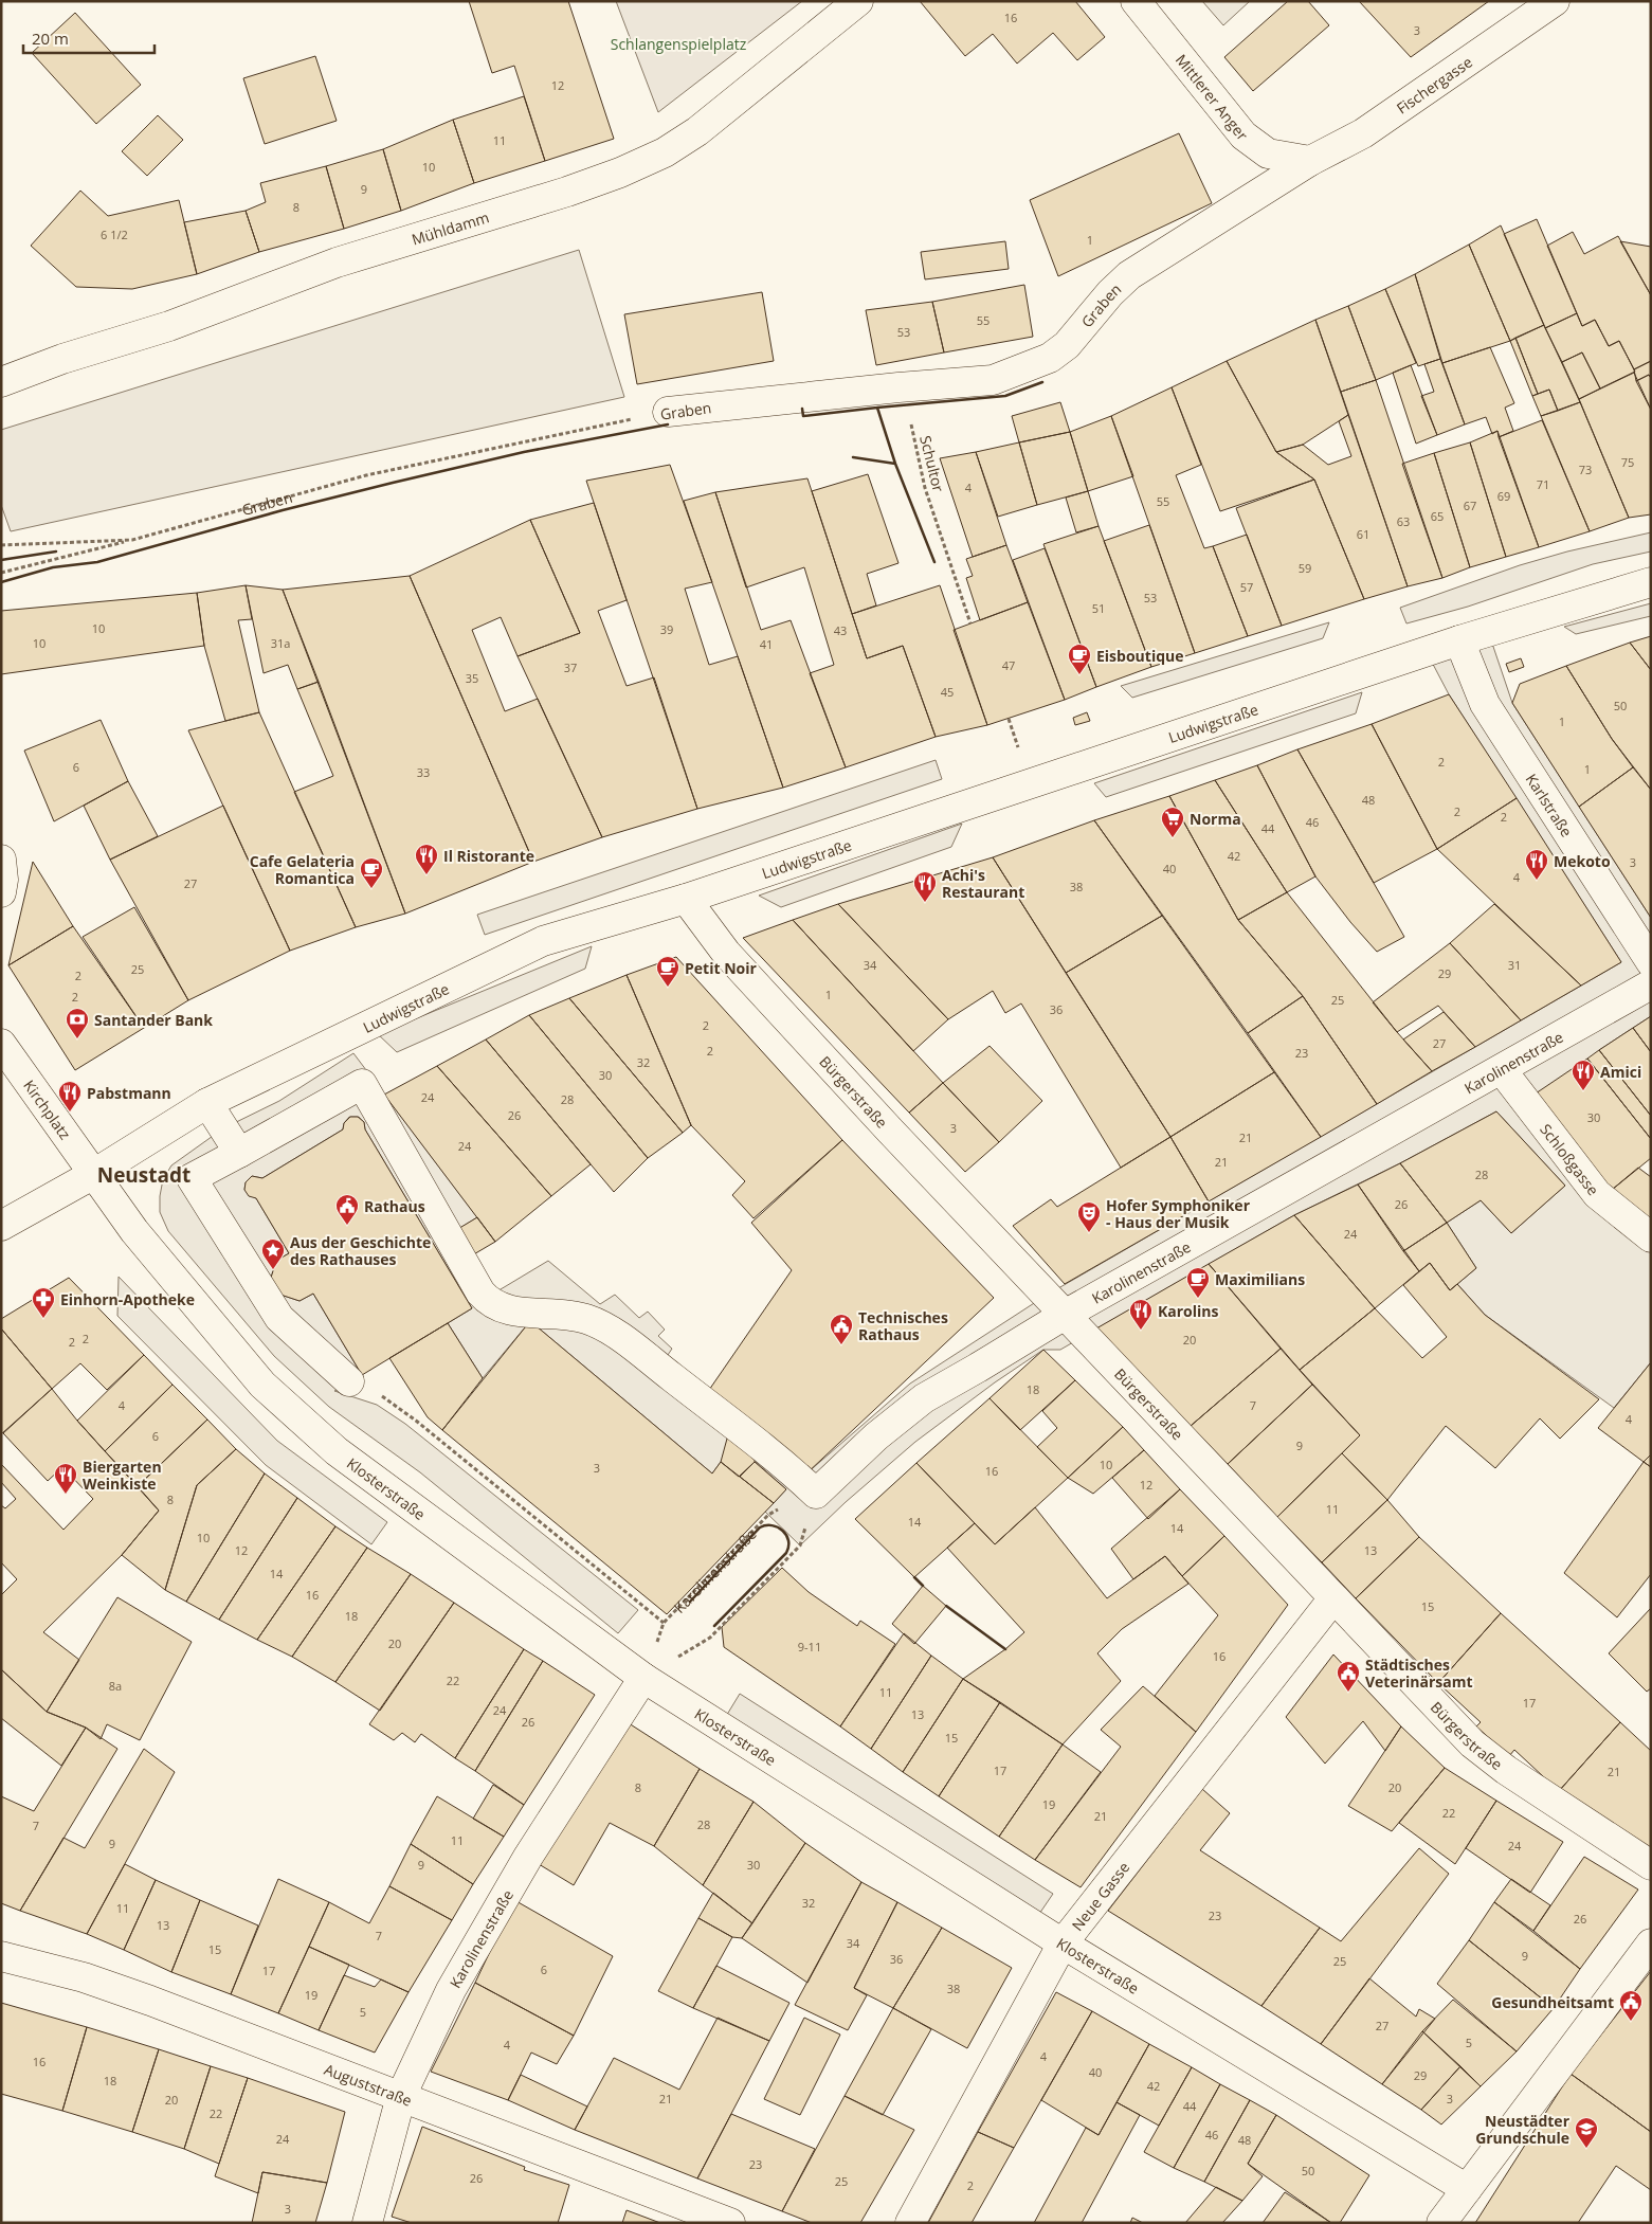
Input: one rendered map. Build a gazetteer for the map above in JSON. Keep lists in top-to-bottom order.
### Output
{
  "streets": {
    "street": [
      "Fischergasse",
      "Mittlerer Anger",
      "Mühldamm",
      "Graben",
      "Ludwigstraße",
      "Karlstraße",
      "Karolinenstraße",
      "Bürgerstraße",
      "Kirchplatz",
      "Schloßgasse",
      "Klosterstraße",
      "Neue Gasse",
      "Auguststraße"
    ],
    "path": ["Schultor"]
  },
  "crossings": [
    ["Fischergasse", "Mittlerer Anger"],
    ["Fischergasse", "Graben"],
    ["Mittlerer Anger", "Graben"],
    ["Ludwigstraße", "Karlstraße"],
    ["Ludwigstraße", "Bürgerstraße"],
    ["Ludwigstraße", "Kirchplatz"],
    ["Ludwigstraße", "Klosterstraße"],
    ["Karolinenstraße", "Bürgerstraße"],
    ["Karolinenstraße", "Schloßgasse"],
    ["Karolinenstraße", "Klosterstraße"],
    ["Karolinenstraße", "Auguststraße"],
    ["Bürgerstraße", "Neue Gasse"],
    ["Kirchplatz", "Klosterstraße"],
    ["Klosterstraße", "Neue Gasse"]
  ],
  "districts": ["Neustadt"],
  "parks": ["Schlangenspielplatz"],
  "places": {
    "cafe": [
      "Eisboutique",
      "Cafe Gelateria Romantica",
      "Petit Noir",
      "Maximilians"
    ],
    "supermarket": ["Norma"],
    "restaurant": [
      "Il Ristorante",
      "Mekoto",
      "Achi's Restaurant",
      "Amici",
      "Pabstmann",
      "Karolins",
      "Biergarten Weinkiste"
    ],
    "bank": ["Santander Bank"],
    "public building": [
      "Rathaus",
      "Technisches Rathaus",
      "Städtisches Veterinärsamt",
      "Gesundheitsamt"
    ],
    "theatre": ["Hofer Symphoniker - Haus der Musik"],
    "place": ["Aus der Geschichte des Rathauses"],
    "pharmacy": ["Einhorn-Apotheke"],
    "school or university": ["Neustädter Grundschule"]
  },
  "house_numbers": [
    "16",
    "3",
    "12",
    "11",
    "10",
    "9",
    "8",
    "6 1/2",
    "1",
    "55",
    "53",
    "75",
    "73",
    "71",
    "4",
    "69",
    "55",
    "67",
    "65",
    "63",
    "61",
    "59",
    "57",
    "53",
    "51",
    "10",
    "39",
    "43",
    "10",
    "31a",
    "41",
    "47",
    "37",
    "35",
    "45",
    "50",
    "1",
    "2",
    "6",
    "1",
    "33",
    "48",
    "2",
    "2",
    "46",
    "44",
    "42",
    "3",
    "40",
    "4",
    "27",
    "38",
    "34",
    "31",
    "25",
    "29",
    "2",
    "1",
    "2",
    "25",
    "36",
    "2",
    "27",
    "2",
    "23",
    "32",
    "30",
    "24",
    "28",
    "26",
    "30",
    "3",
    "21",
    "24",
    "21",
    "28",
    "26",
    "24",
    "2",
    "20",
    "2",
    "18",
    "4",
    "7",
    "4",
    "6",
    "9",
    "10",
    "3",
    "16",
    "12",
    "8",
    "11",
    "14",
    "14",
    "10",
    "12",
    "13",
    "14",
    "16",
    "15",
    "18",
    "20",
    "9-11",
    "16",
    "22",
    "8a",
    "11",
    "17",
    "24",
    "13",
    "26",
    "15",
    "17",
    "21",
    "8",
    "20",
    "19",
    "22",
    "21",
    "28",
    "7",
    "11",
    "9",
    "24",
    "9",
    "30",
    "32",
    "11",
    "23",
    "26",
    "13",
    "7",
    "34",
    "15",
    "9",
    "36",
    "25",
    "6",
    "17",
    "38",
    "19",
    "5",
    "27",
    "5",
    "4",
    "4",
    "16",
    "40",
    "29",
    "18",
    "42",
    "21",
    "3",
    "20",
    "44",
    "22",
    "46",
    "24",
    "48",
    "23",
    "50",
    "26",
    "25",
    "2",
    "3"
  ],
  "scale_bar": "20 m"
}
